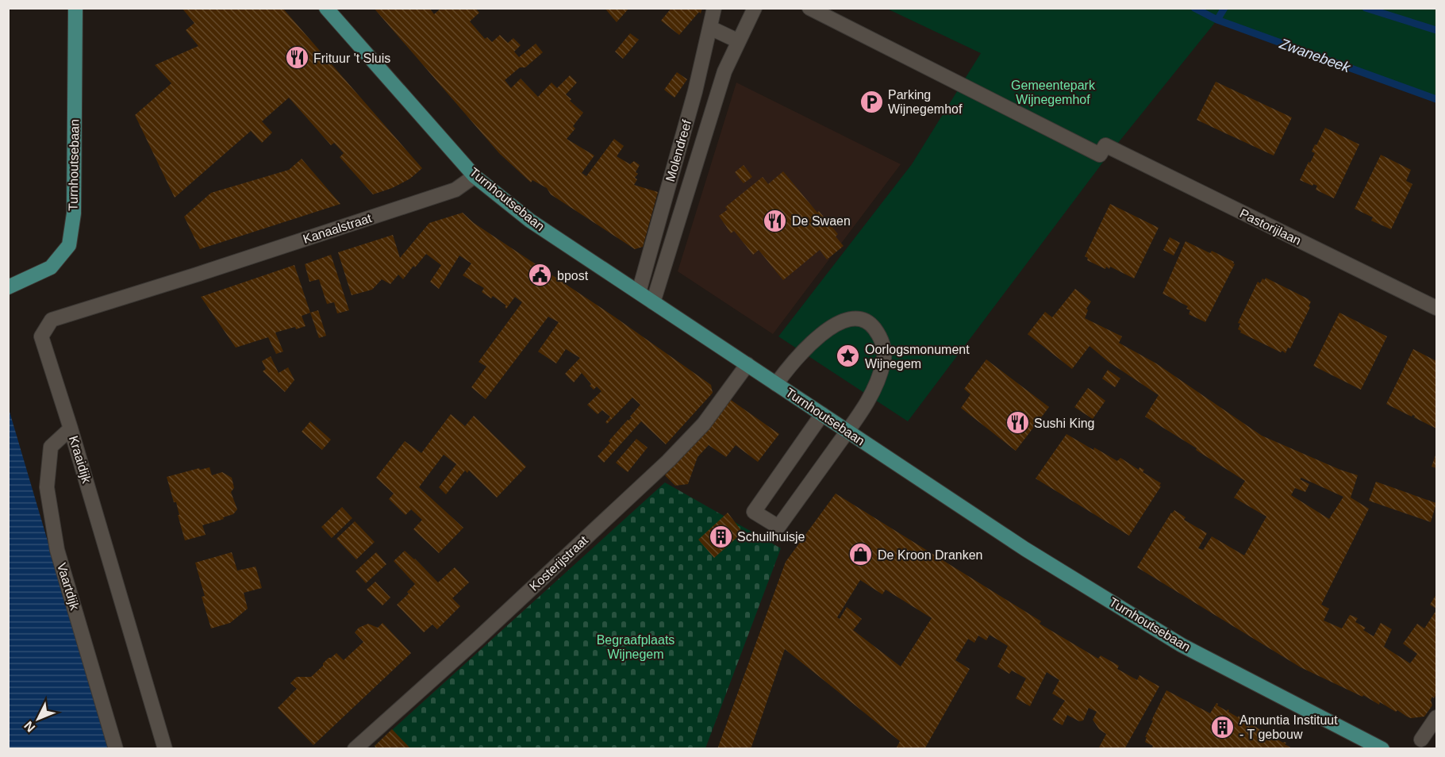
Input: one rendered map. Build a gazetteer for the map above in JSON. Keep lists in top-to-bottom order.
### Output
{
  "streets": {
    "main road": ["Turnhoutsebaan"],
    "street": [
      "Molendreef",
      "Pastorijlaan",
      "Kanaalstraat",
      "Kraaidijk",
      "Kosterijstraat",
      "Vaartdijk"
    ]
  },
  "crossings": [
    ["Molendreef", "Turnhoutsebaan"],
    ["Turnhoutsebaan", "Kanaalstraat"],
    ["Turnhoutsebaan", "Kosterijstraat"],
    ["Kanaalstraat", "Kraaidijk"],
    ["Kraaidijk", "Vaartdijk"]
  ],
  "water": ["Zwanebeek"],
  "parks": ["Gemeentepark Wijnegemhof", "Begraafplaats Wijnegem"],
  "places": {
    "restaurant": ["Frituur 't Sluis", "De Swaen", "Sushi King"],
    "parking": ["Parking Wijnegemhof"],
    "public building": ["bpost"],
    "place": ["Oorlogsmonument Wijnegem"],
    "building": ["Schuilhuisje", "Annuntia Instituut - T gebouw"],
    "shop": ["De Kroon Dranken"]
  },
  "north": "bottom left"
}
